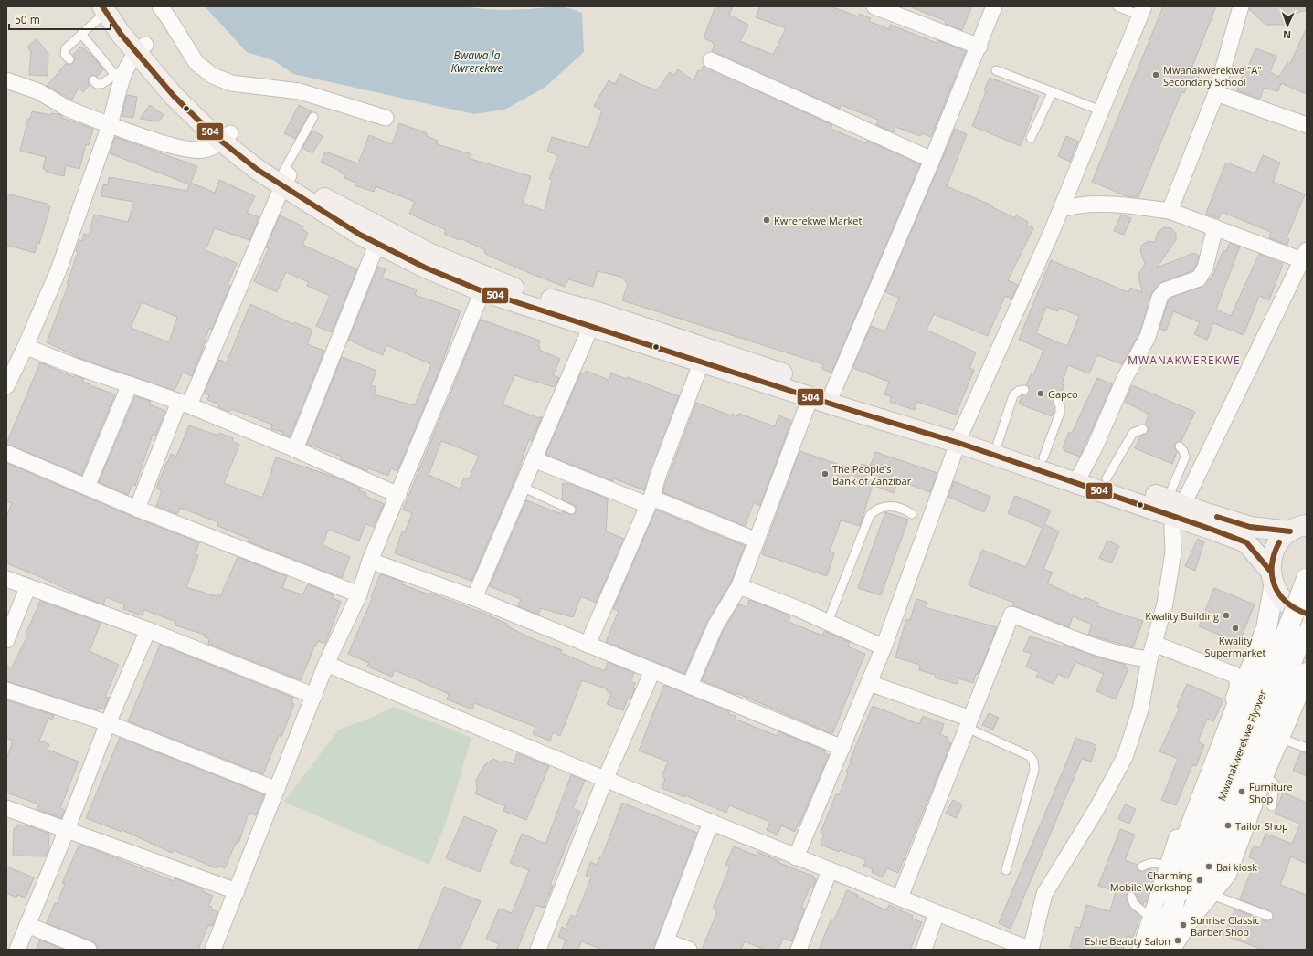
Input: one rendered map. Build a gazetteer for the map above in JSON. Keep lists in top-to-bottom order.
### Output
{
  "streets": {
    "main road": ["Mwanakwerekwe Flyover"]
  },
  "districts": ["MWANAKWEREKWE"],
  "water": ["Bwawa la Kwrerekwe"],
  "places": [
    "Mwanakwerekwe \"A\" Secondary School",
    "Kwrerekwe Market",
    "Gapco",
    "The People's Bank of Zanzibar",
    "Kwality Building",
    "Kwality Supermarket",
    "Furniture Shop",
    "Tailor Shop",
    "Bai kiosk",
    "Charming Mobile Workshop",
    "Sunrise Classic Barber Shop",
    "Eshe Beauty Salon"
  ],
  "lines": ["transit line 504"],
  "scale_bar": "50 m",
  "north": "bottom"
}
